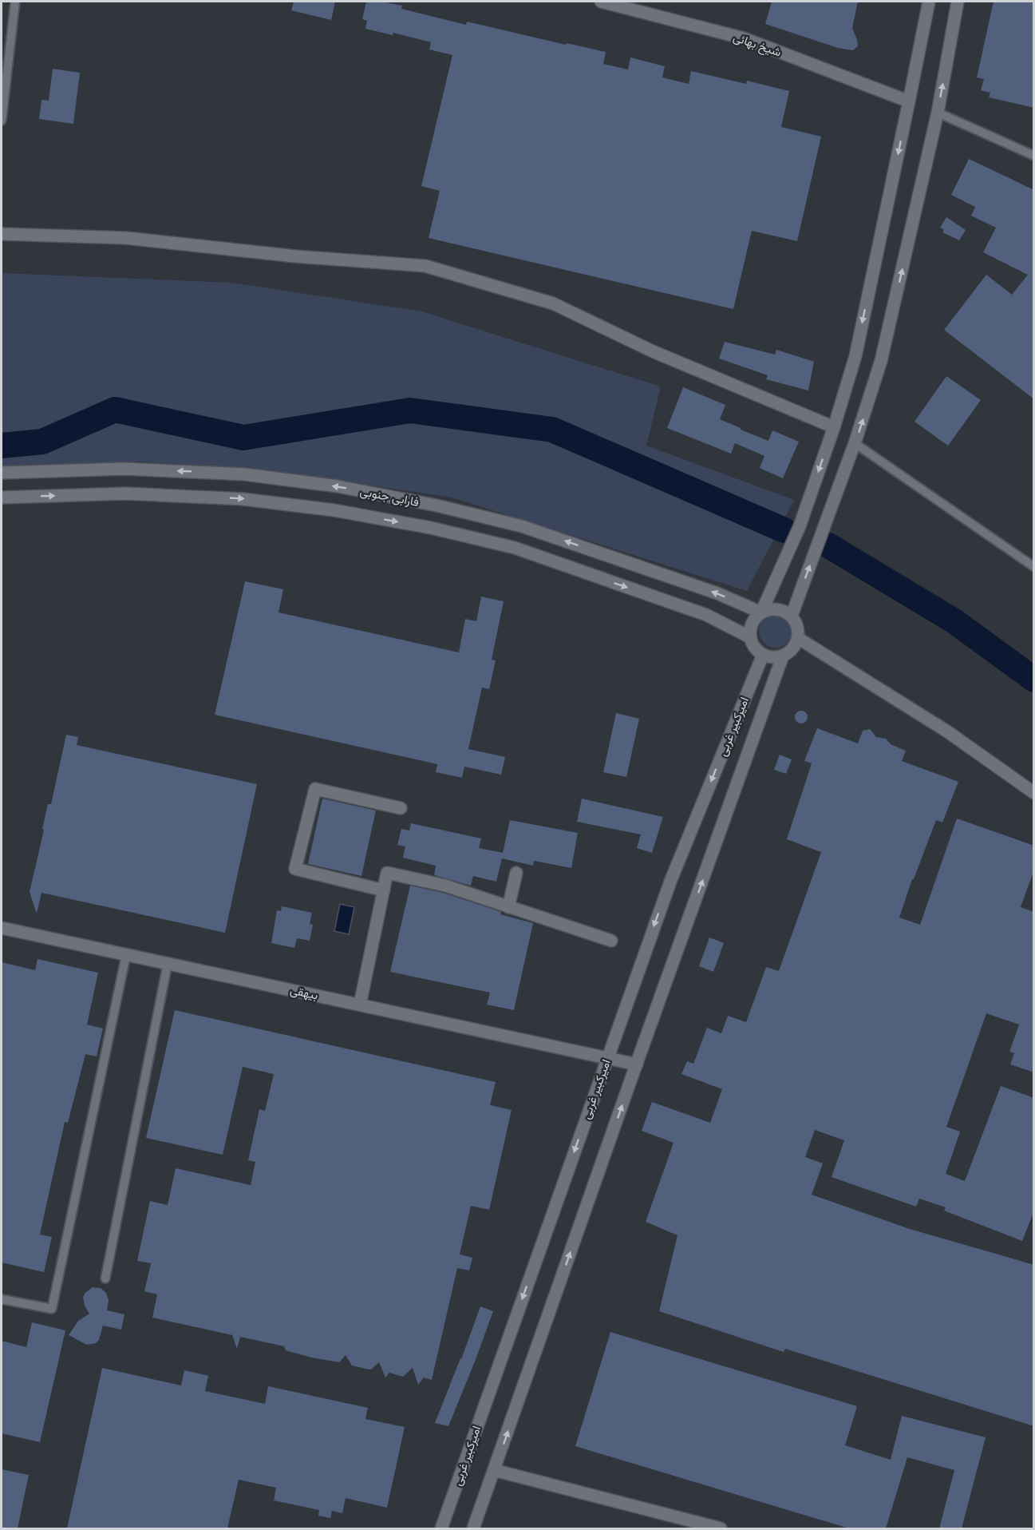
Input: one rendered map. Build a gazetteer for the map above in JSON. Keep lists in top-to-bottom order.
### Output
{
  "streets": {
    "street": [
      "شیخ بهائی",
      "فارابی جنوبی",
      "امیرکبیر غربی",
      "بیهقی"
    ]
  },
  "crossings": [
    ["فارابی جنوبی", "امیرکبیر غربی"],
    ["امیرکبیر غربی", "بیهقی"]
  ]
}
